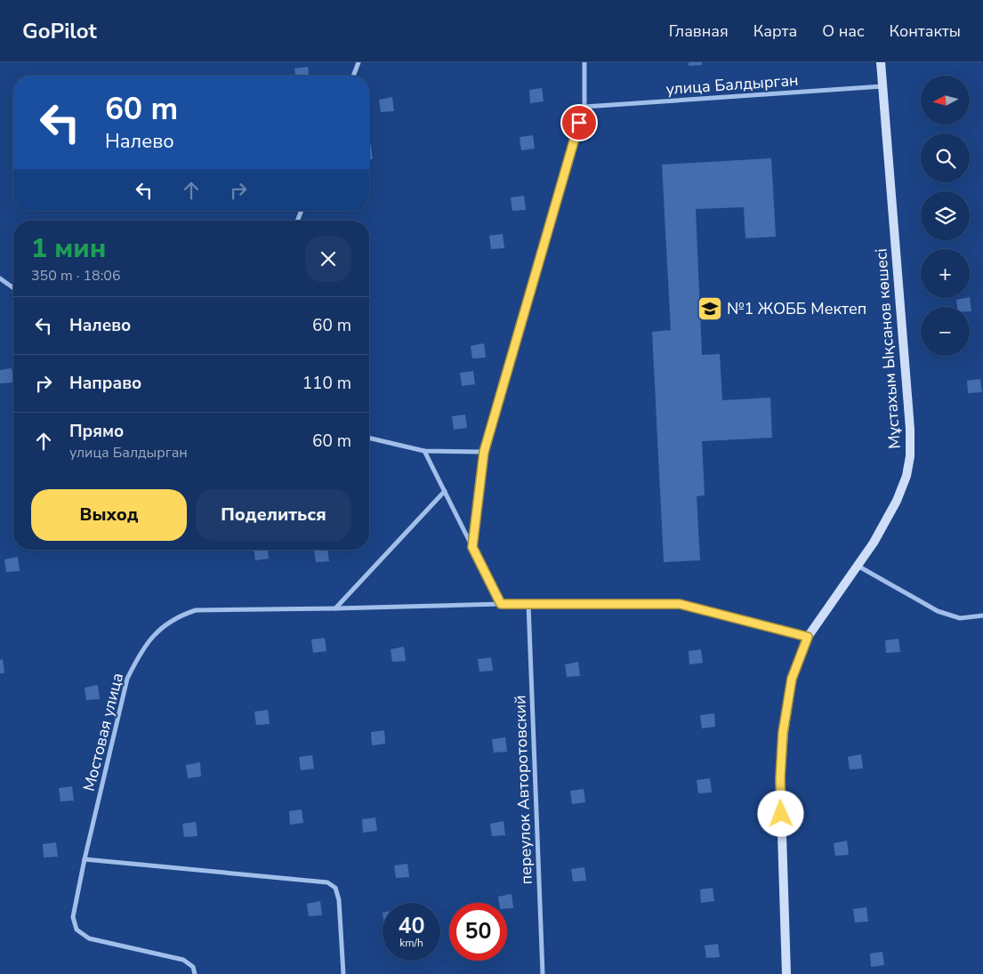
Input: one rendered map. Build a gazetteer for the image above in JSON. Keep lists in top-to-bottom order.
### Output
{
  "streets": {
    "main road": ["Мұстахым Ықсанов көшесі"],
    "street": ["улица Балдырган", "Мостовая улица", "переулок Авторотовский"]
  },
  "crossings": [
    ["улица Балдырган", "Мұстахым Ықсанов көшесі"],
    ["Мұстахым Ықсанов көшесі", "Мостовая улица"],
    ["Мостовая улица", "переулок Авторотовский"]
  ],
  "places": {
    "school or university": ["№1 ЖОББ Мектеп"]
  },
  "north": "left",
  "page": {
    "header": "GoPilot",
    "nav": [
      "Главная",
      "Карта",
      "О нас",
      "Контакты"
    ],
    "map_buttons": ["+", "−"],
    "turn": ["60 m", "Налево"],
    "heading": ["1 мин", "350 m · 18:06"],
    "list": [
      {
        "name": "Налево",
        "value": "60 m"
      },
      {
        "name": "Направо",
        "value": "110 m"
      },
      {
        "name": "Прямо",
        "note": "улица Балдырган",
        "value": "60 m"
      }
    ],
    "buttons": ["Выход", "Поделиться"],
    "speed": "40 km/h",
    "limit": "50"
  }
}
